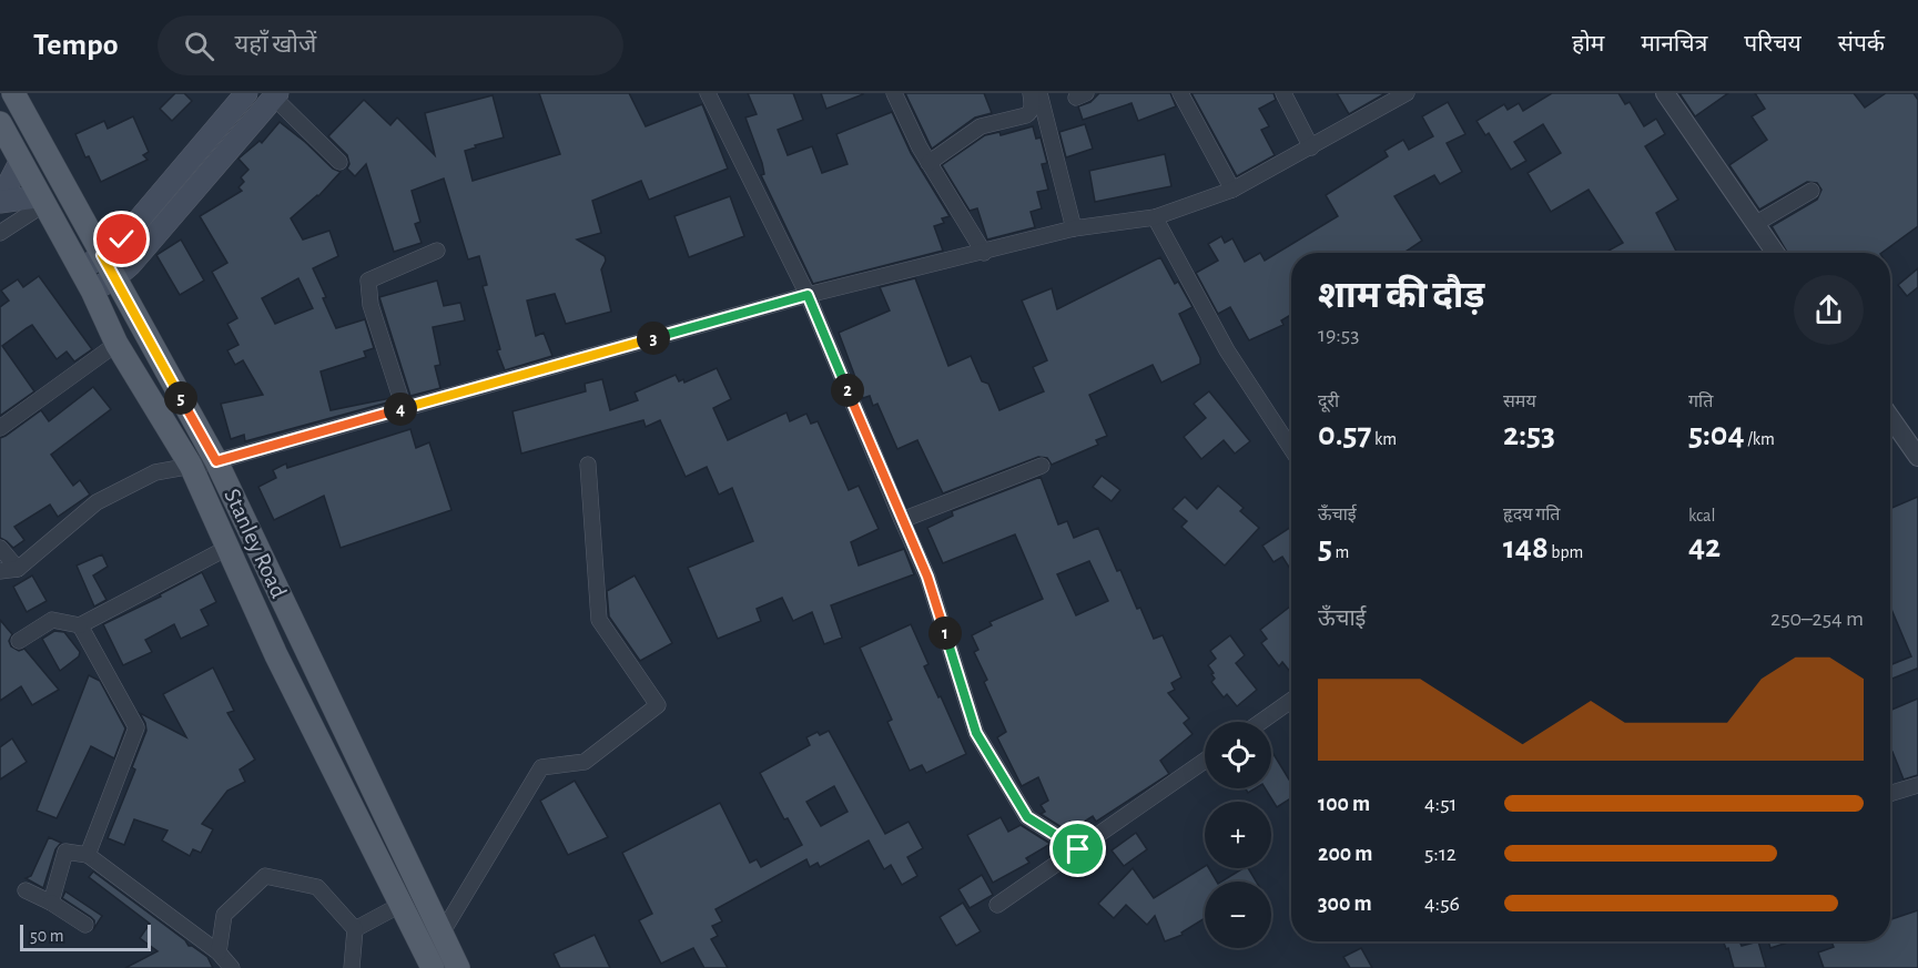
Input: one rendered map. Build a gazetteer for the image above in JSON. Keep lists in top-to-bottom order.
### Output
{
  "streets": {
    "main road": ["Stanley Road"]
  },
  "scale_bar": "50 m",
  "page": {
    "header": "Tempo",
    "search": "यहाँ खोजें",
    "nav": [
      "होम",
      "मानचित्र",
      "परिचय",
      "संपर्क"
    ],
    "heading": ["शाम की दौड़", "19:53"],
    "pins": [
      "3",
      "2",
      "5",
      "4",
      "1"
    ],
    "stats": [
      ["दूरी", "0.57 km"],
      ["समय", "2:53"],
      ["गति", "5:04 /km"],
      ["ऊँचाई", "5 m"],
      ["हृदय गति", "148 bpm"],
      ["kcal", "42"]
    ],
    "chart": ["ऊँचाई", "250–254 m"],
    "map_buttons": ["+", "−"],
    "list": [
      {
        "name": "100 m",
        "note": "4:51"
      },
      {
        "name": "200 m",
        "note": "5:12"
      },
      {
        "name": "300 m",
        "note": "4:56"
      }
    ],
    "scale": "50 m"
  }
}
